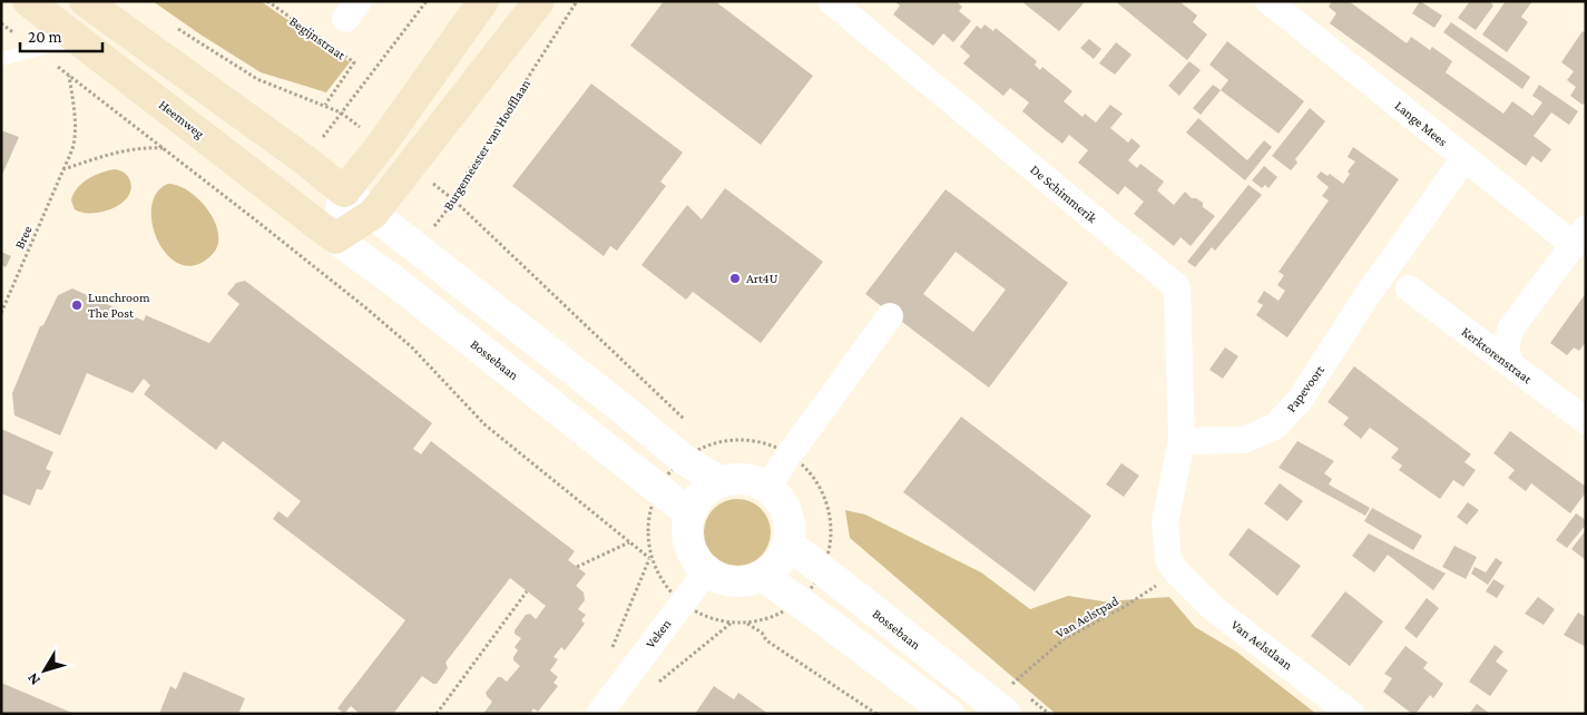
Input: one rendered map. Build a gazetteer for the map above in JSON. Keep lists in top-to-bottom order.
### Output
{
  "streets": {
    "main road": ["Heemweg"],
    "street": [
      "Lange Mees",
      "De Schimmerik",
      "Kerktorenstraat",
      "Bossebaan",
      "Papevoort",
      "Veken",
      "Van Aelstlaan"
    ],
    "path": [
      "Begijnstraat",
      "Burgemeester van Hoofflaan",
      "Bree",
      "Van Aelstpad"
    ]
  },
  "crossings": [
    ["Heemweg", "Bossebaan"],
    ["Lange Mees", "Papevoort"],
    ["De Schimmerik", "Papevoort"],
    ["Bossebaan", "Veken"],
    ["Van Aelstpad", "Van Aelstlaan"]
  ],
  "places": ["Art4U", "Lunchroom The Post"],
  "scale_bar": "20 m",
  "north": "bottom left"
}
